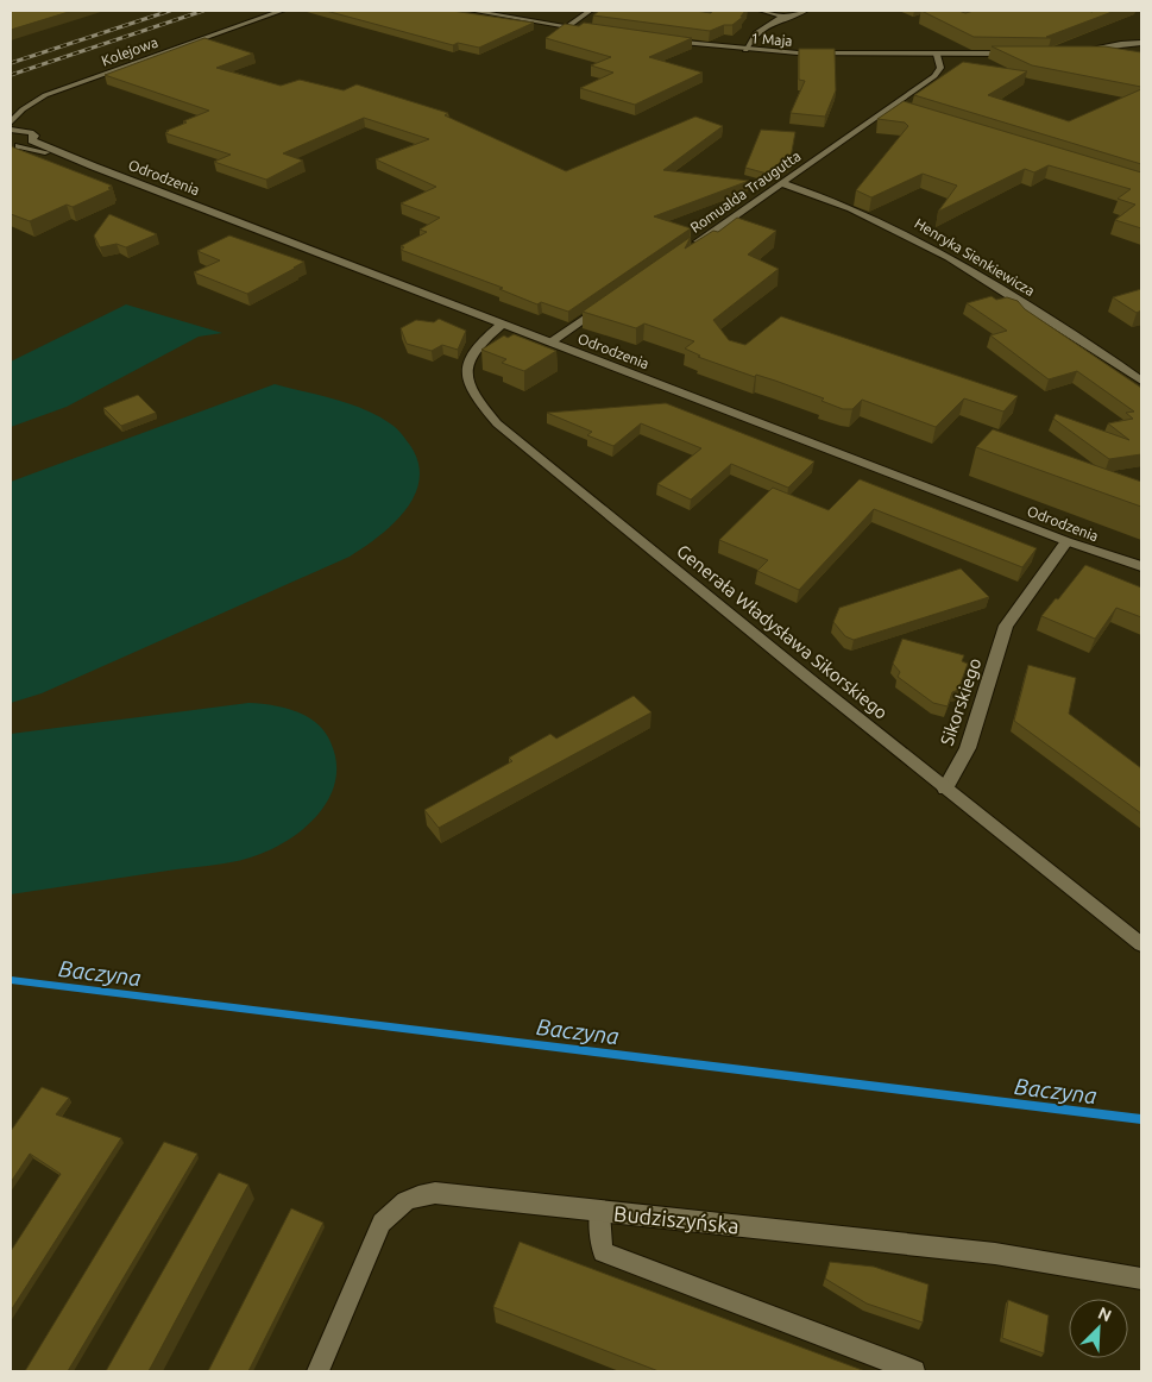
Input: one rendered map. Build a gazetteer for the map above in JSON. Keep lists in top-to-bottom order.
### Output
{
  "streets": {
    "street": [
      "1 Maja",
      "Kolejowa",
      "Odrodzenia",
      "Romualda Traugutta",
      "Henryka Sienkiewicza",
      "Generała Władysława Sikorskiego",
      "Sikorskiego",
      "Budziszyńska"
    ]
  },
  "crossings": [
    ["1 Maja", "Romualda Traugutta"],
    ["Odrodzenia", "Generała Władysława Sikorskiego"],
    ["Odrodzenia", "Sikorskiego"],
    ["Romualda Traugutta", "Henryka Sienkiewicza"],
    ["Generała Władysława Sikorskiego", "Sikorskiego"]
  ],
  "water": ["Baczyna"],
  "north": "top right"
}
